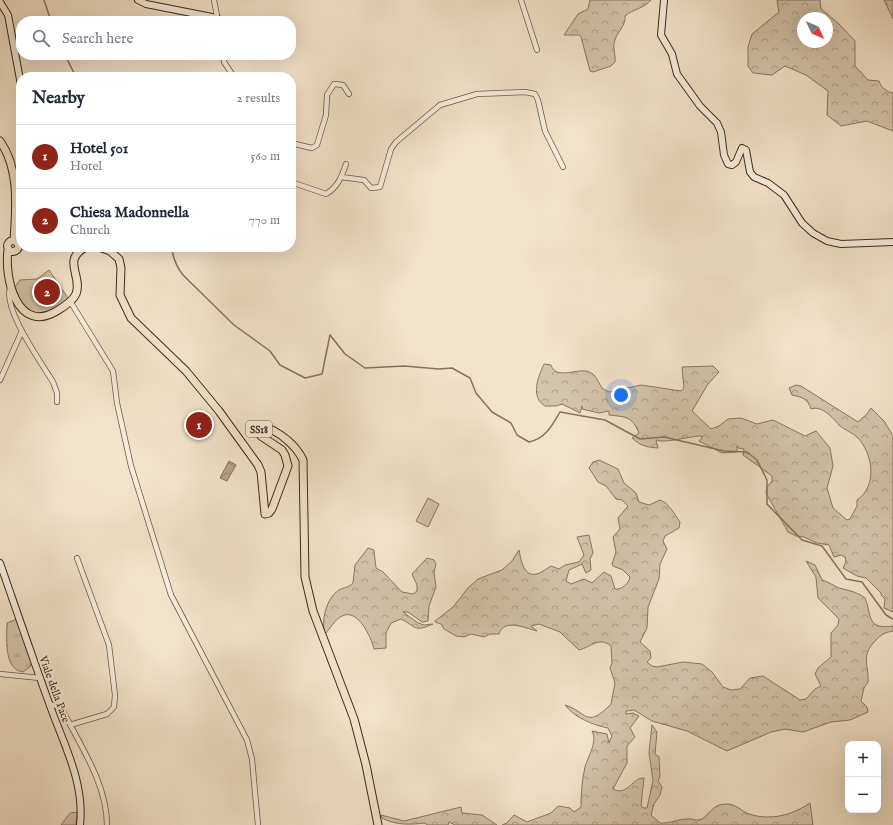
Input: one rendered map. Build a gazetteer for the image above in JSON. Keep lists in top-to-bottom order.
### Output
{
  "streets": {
    "main road": ["SS18"],
    "street": ["Viale della Pace"]
  },
  "north": "bottom right",
  "page": {
    "search": "Search here",
    "heading": ["Nearby", "2 results"],
    "list": [
      {
        "mark": "1",
        "name": "Hotel 501",
        "note": "Hotel",
        "value": "560 m"
      },
      {
        "mark": "2",
        "name": "Chiesa Madonnella",
        "note": "Church",
        "value": "770 m"
      }
    ],
    "pins": ["2", "1"],
    "map_buttons": ["+", "−"]
  }
}
